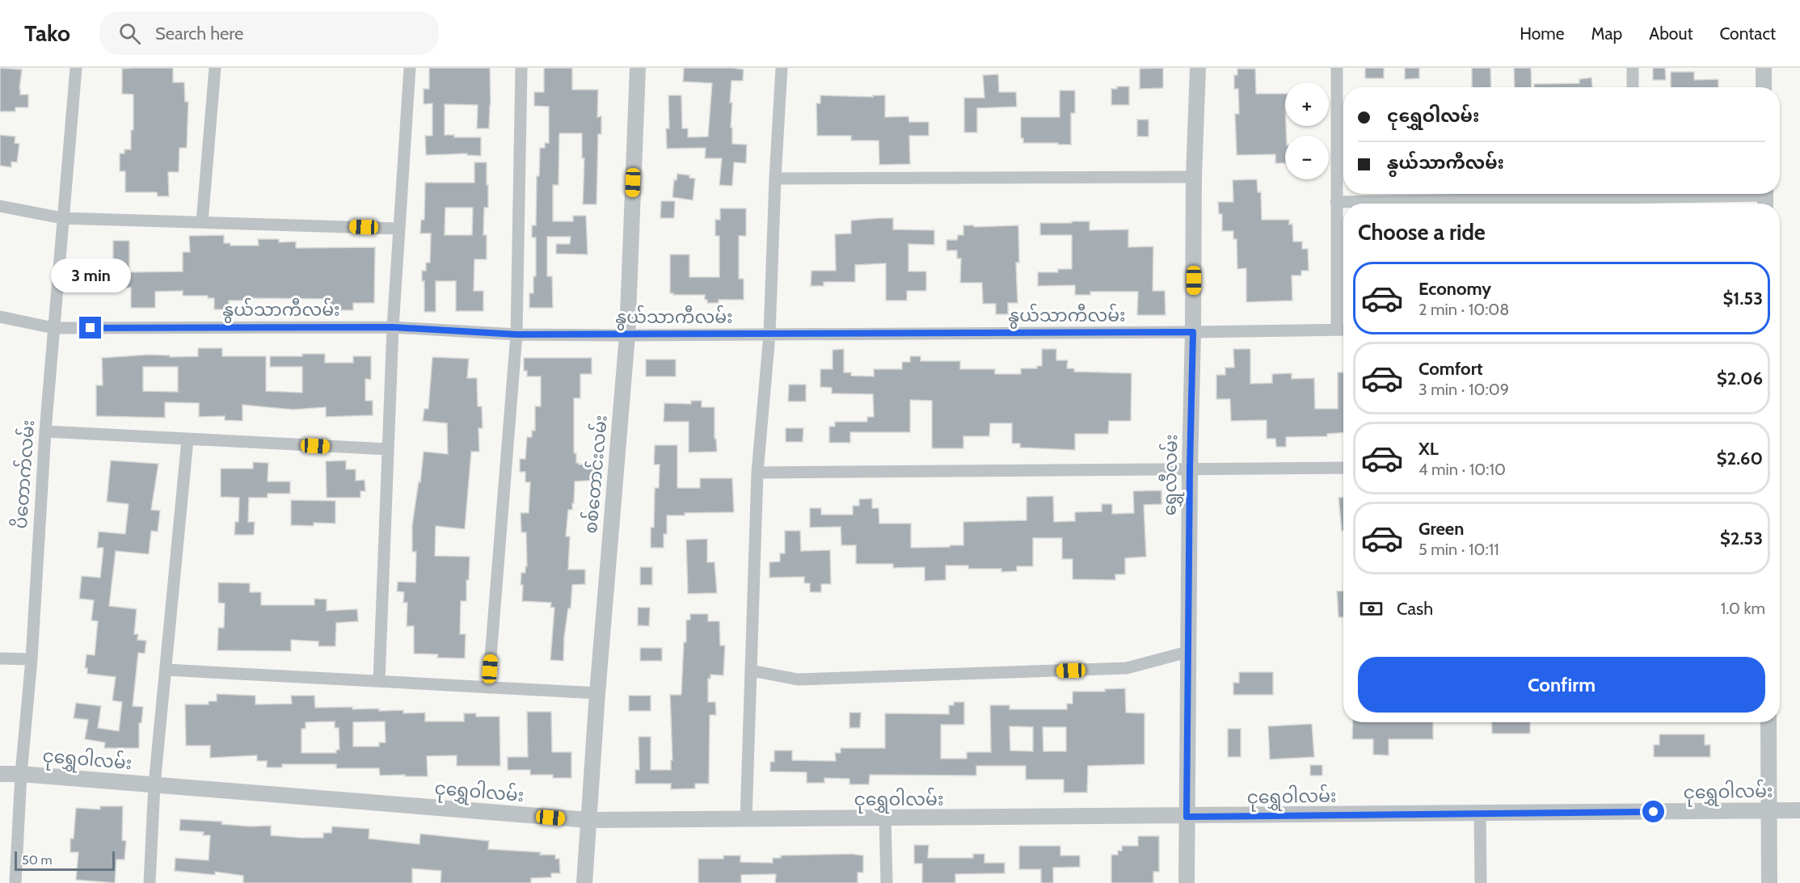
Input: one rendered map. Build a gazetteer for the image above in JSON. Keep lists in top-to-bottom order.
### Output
{
  "streets": {
    "street": [
      "နွယ်သာကီလမ်း",
      "ပိတောက်လမ်း",
      "စစ်တောင်းလမ်း",
      "ရွှေလီလမ်း",
      "ငုရွှေဝါလမ်း"
    ]
  },
  "crossings": [
    ["နွယ်သာကီလမ်း", "ပိတောက်လမ်း"],
    ["နွယ်သာကီလမ်း", "စစ်တောင်းလမ်း"],
    ["နွယ်သာကီလမ်း", "ရွှေလီလမ်း"],
    ["ပိတောက်လမ်း", "ငုရွှေဝါလမ်း"],
    ["စစ်တောင်းလမ်း", "ငုရွှေဝါလမ်း"],
    ["ရွှေလီလမ်း", "ငုရွှေဝါလမ်း"]
  ],
  "scale_bar": "50 m",
  "page": {
    "header": "Tako",
    "search": "Search here",
    "nav": [
      "Home",
      "Map",
      "About",
      "Contact"
    ],
    "map_buttons": ["+", "−"],
    "banner": ["ငုရွှေဝါလမ်း", "နွယ်သာကီလမ်း"],
    "heading": "Choose a ride",
    "bubble": "3 min",
    "list": [
      {
        "name": "Economy",
        "note": "2 min · 10:08",
        "value": "$1.53"
      },
      {
        "name": "Comfort",
        "note": "3 min · 10:09",
        "value": "$2.06"
      },
      {
        "name": "XL",
        "note": "4 min · 10:10",
        "value": "$2.60"
      },
      {
        "name": "Green",
        "note": "5 min · 10:11",
        "value": "$2.53"
      }
    ],
    "pay": ["Cash", "1.0 km"],
    "buttons": "Confirm",
    "scale": "50 m"
  }
}
